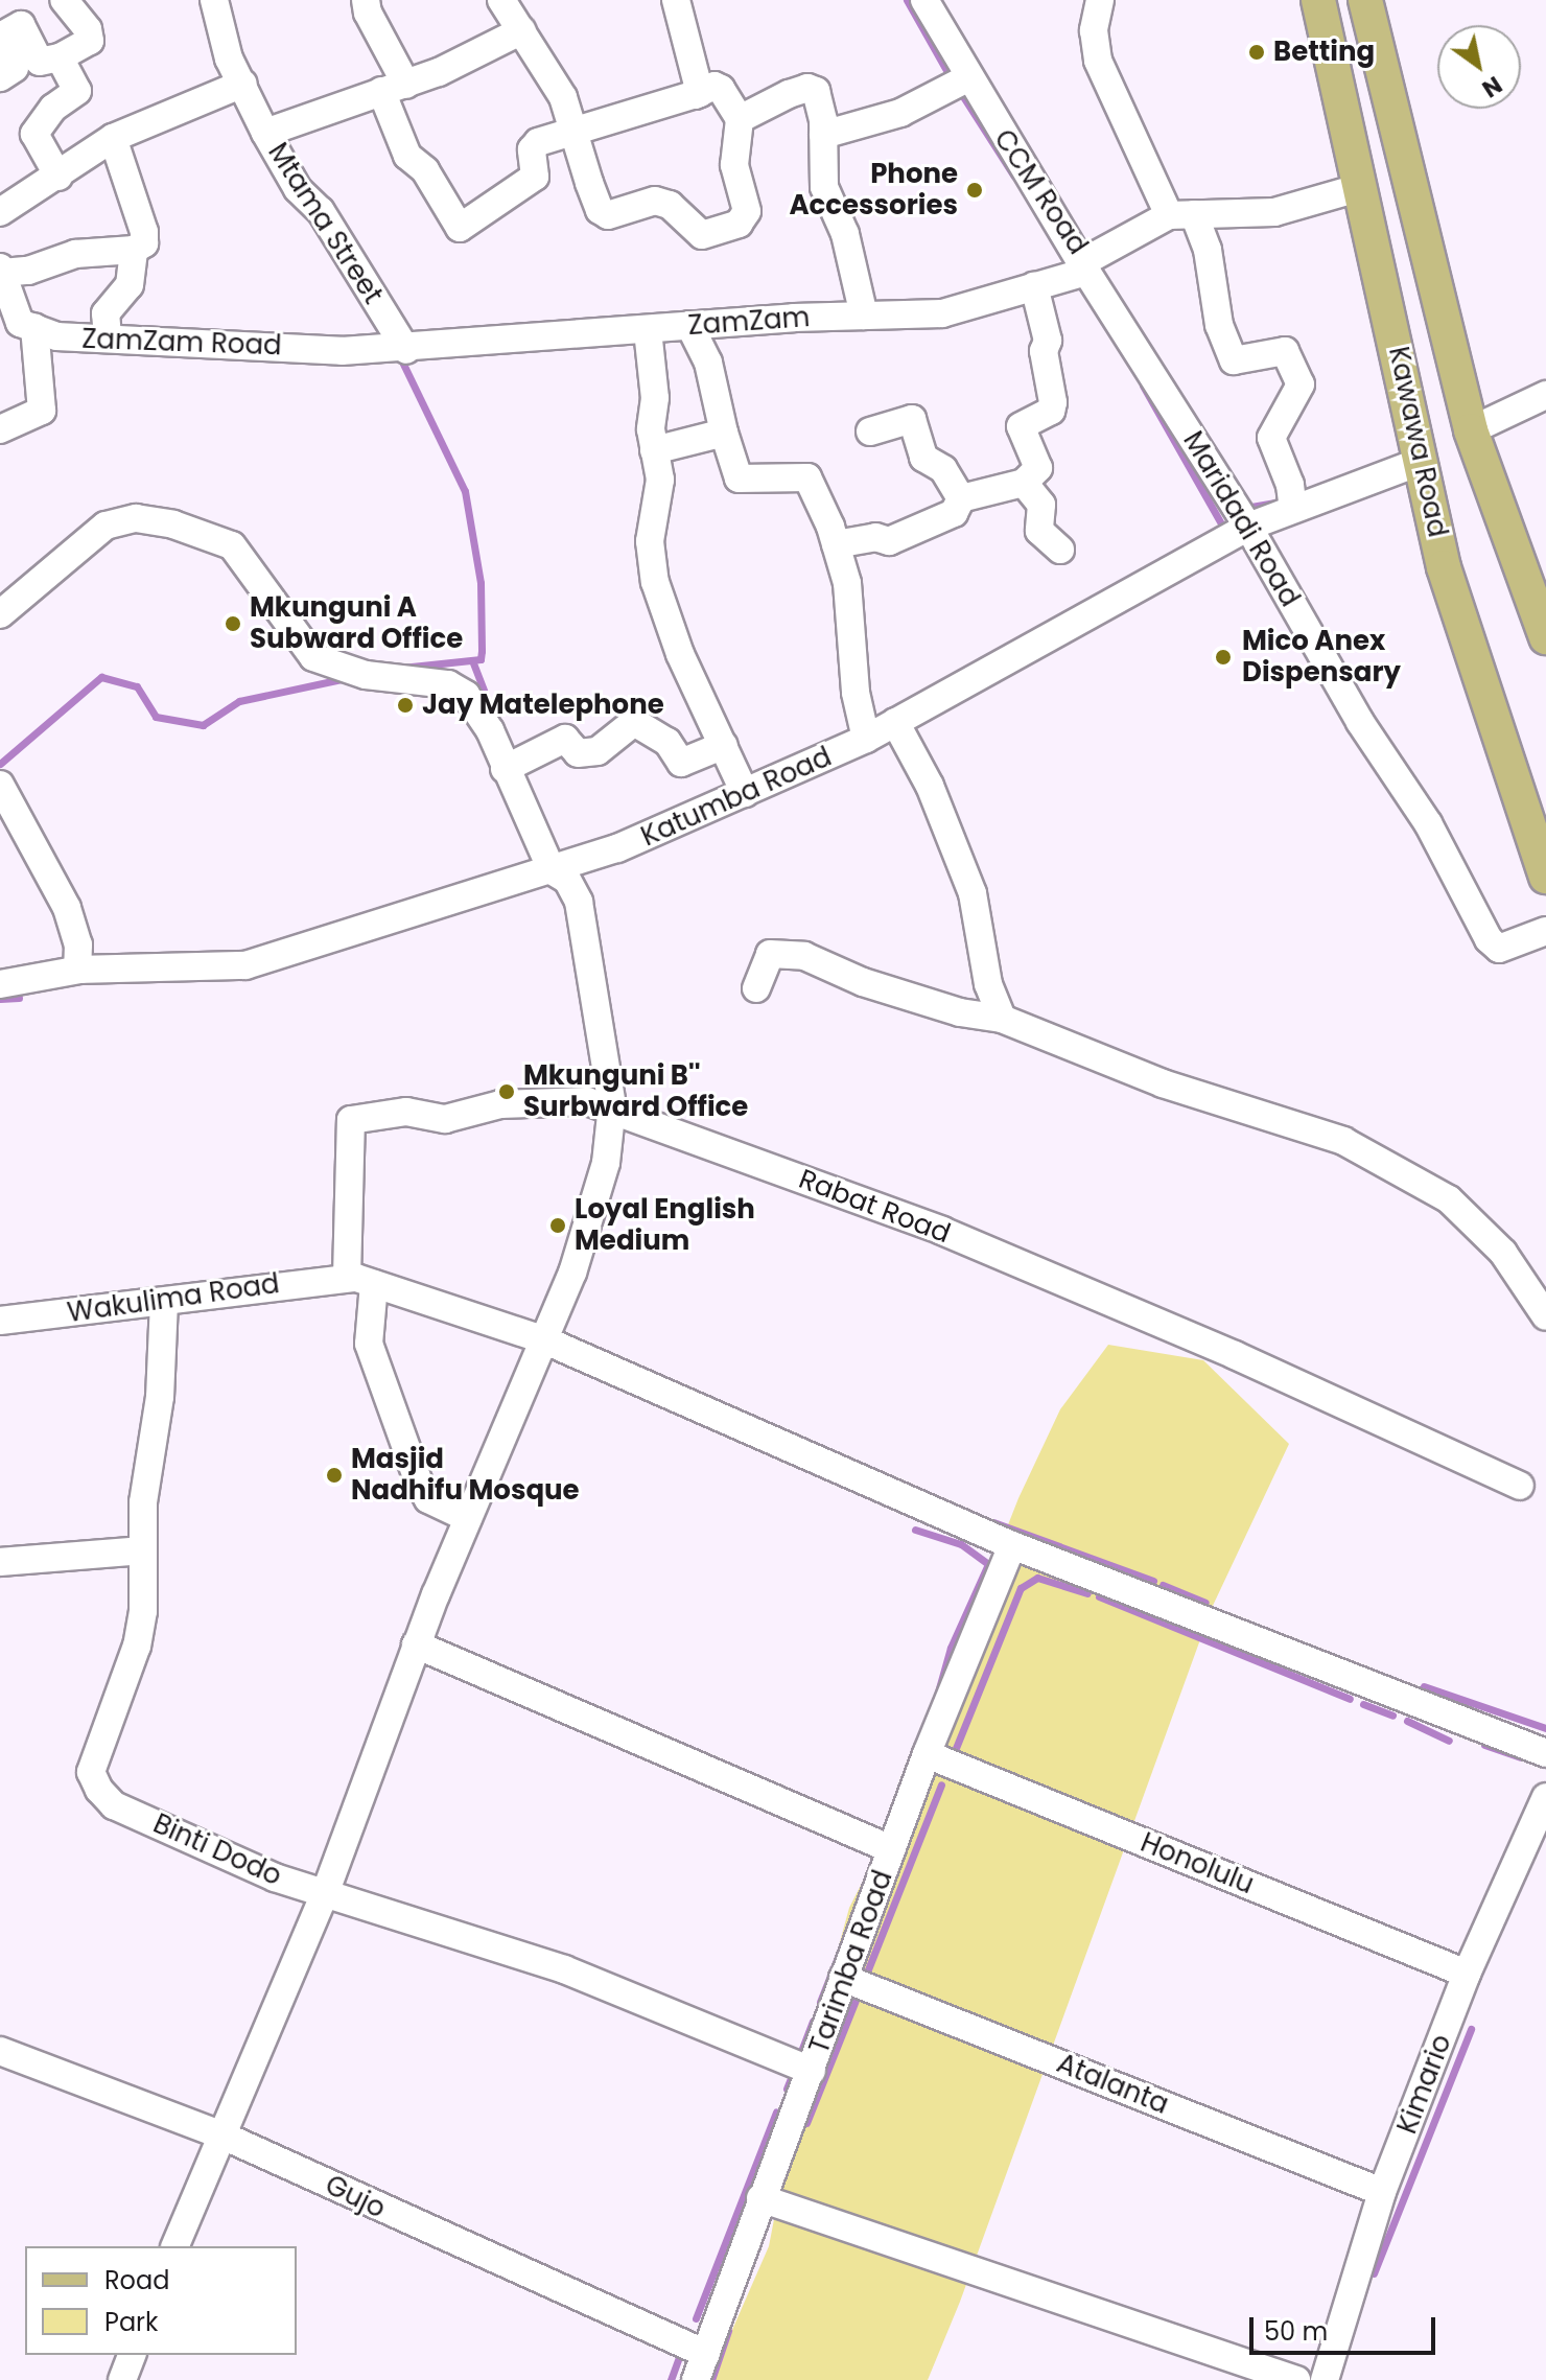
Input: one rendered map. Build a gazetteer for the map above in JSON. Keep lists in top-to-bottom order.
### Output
{
  "streets": {
    "main road": ["Kawawa Road"],
    "street": [
      "CCM Road",
      "Mtama Street",
      "ZamZam",
      "ZamZam Road",
      "Maridadi Road",
      "Katumba Road",
      "Rabat Road",
      "Wakulima Road",
      "Binti Dodo",
      "Honolulu",
      "Tarimba Road",
      "Atalanta",
      "Kimario",
      "Gujo"
    ]
  },
  "crossings": [
    ["CCM Road", "ZamZam"],
    ["CCM Road", "Kawawa Road"],
    ["CCM Road", "Maridadi Road"],
    ["Mtama Street", "ZamZam"],
    ["Mtama Street", "ZamZam Road"],
    ["ZamZam", "ZamZam Road"],
    ["ZamZam", "Maridadi Road"],
    ["Kawawa Road", "Katumba Road"],
    ["Maridadi Road", "Katumba Road"],
    ["Rabat Road", "Wakulima Road"],
    ["Wakulima Road", "Binti Dodo"],
    ["Binti Dodo", "Tarimba Road"],
    ["Honolulu", "Tarimba Road"],
    ["Honolulu", "Kimario"],
    ["Tarimba Road", "Atalanta"],
    ["Tarimba Road", "Gujo"],
    ["Atalanta", "Kimario"]
  ],
  "places": [
    "Betting",
    "Phone Accessories",
    "Mkunguni A Subward Office",
    "Mico Anex Dispensary",
    "Jay Matelephone",
    "Mkunguni B'' Surbward Office",
    "Loyal English Medium",
    "Masjid Nadhifu Mosque"
  ],
  "legend": ["Road", "Park"],
  "scale_bar": "50 m",
  "north": "bottom right"
}
